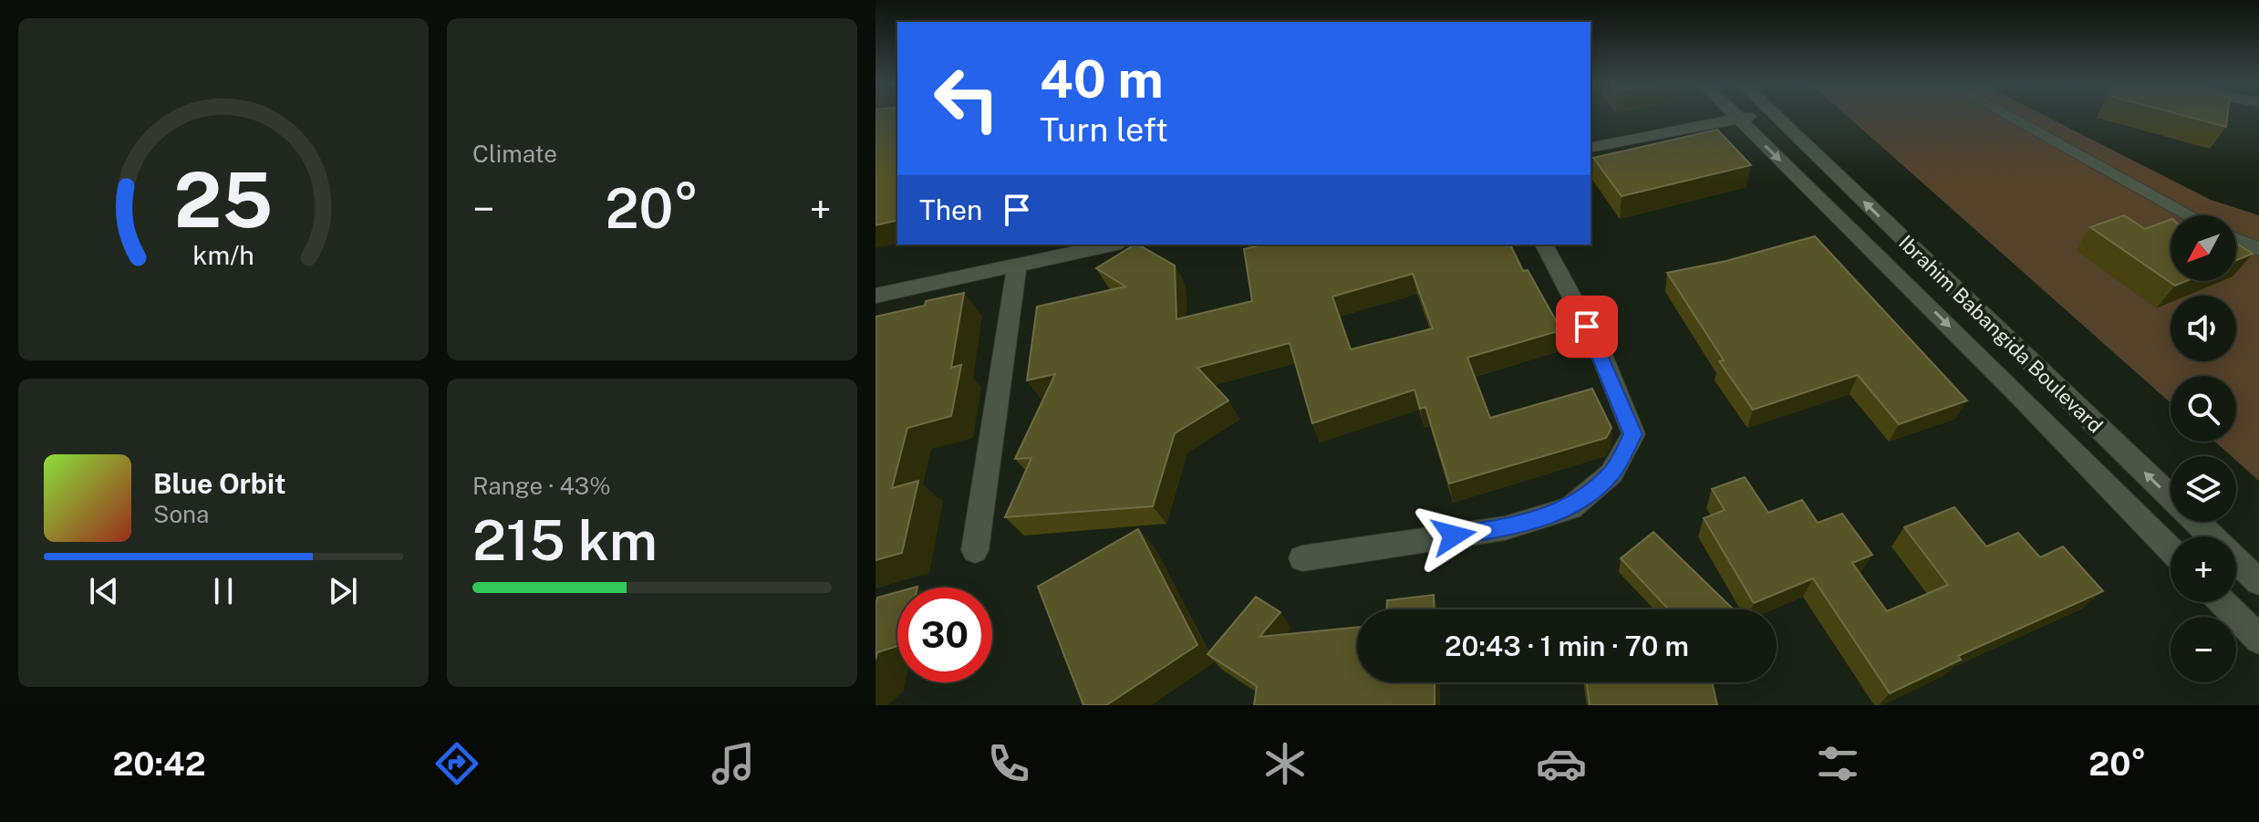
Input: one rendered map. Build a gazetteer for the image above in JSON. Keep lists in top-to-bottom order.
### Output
{
  "streets": {
    "street": ["Ibrahim Babangida Boulevard"]
  },
  "north": "bottom left",
  "page": {
    "tile": [
      "Climate",
      ["Range · 43%", "215 km"]
    ],
    "turn": ["40 m", "Turn left"],
    "then": "Then",
    "heat": ["−", "20°", "+"],
    "map_buttons": ["+", "−"],
    "song": ["Blue Orbit", "Sona"],
    "limit": "30",
    "trip": "20:43 · 1 min · 70 m",
    "tabs": ["20:42", "20°"],
    "gauge": ["25", "km/h"]
  }
}
